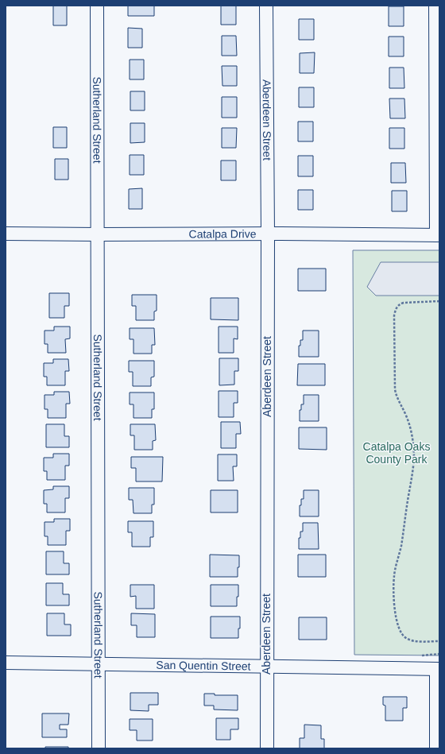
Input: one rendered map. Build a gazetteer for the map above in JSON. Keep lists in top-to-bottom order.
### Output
{
  "streets": {
    "street": [
      "Sutherland Street",
      "Aberdeen Street",
      "Catalpa Drive",
      "San Quentin Street"
    ]
  },
  "crossings": [
    ["Sutherland Street", "Catalpa Drive"],
    ["Sutherland Street", "San Quentin Street"],
    ["Aberdeen Street", "Catalpa Drive"],
    ["Aberdeen Street", "San Quentin Street"]
  ],
  "parks": ["Catalpa Oaks County Park"]
}
